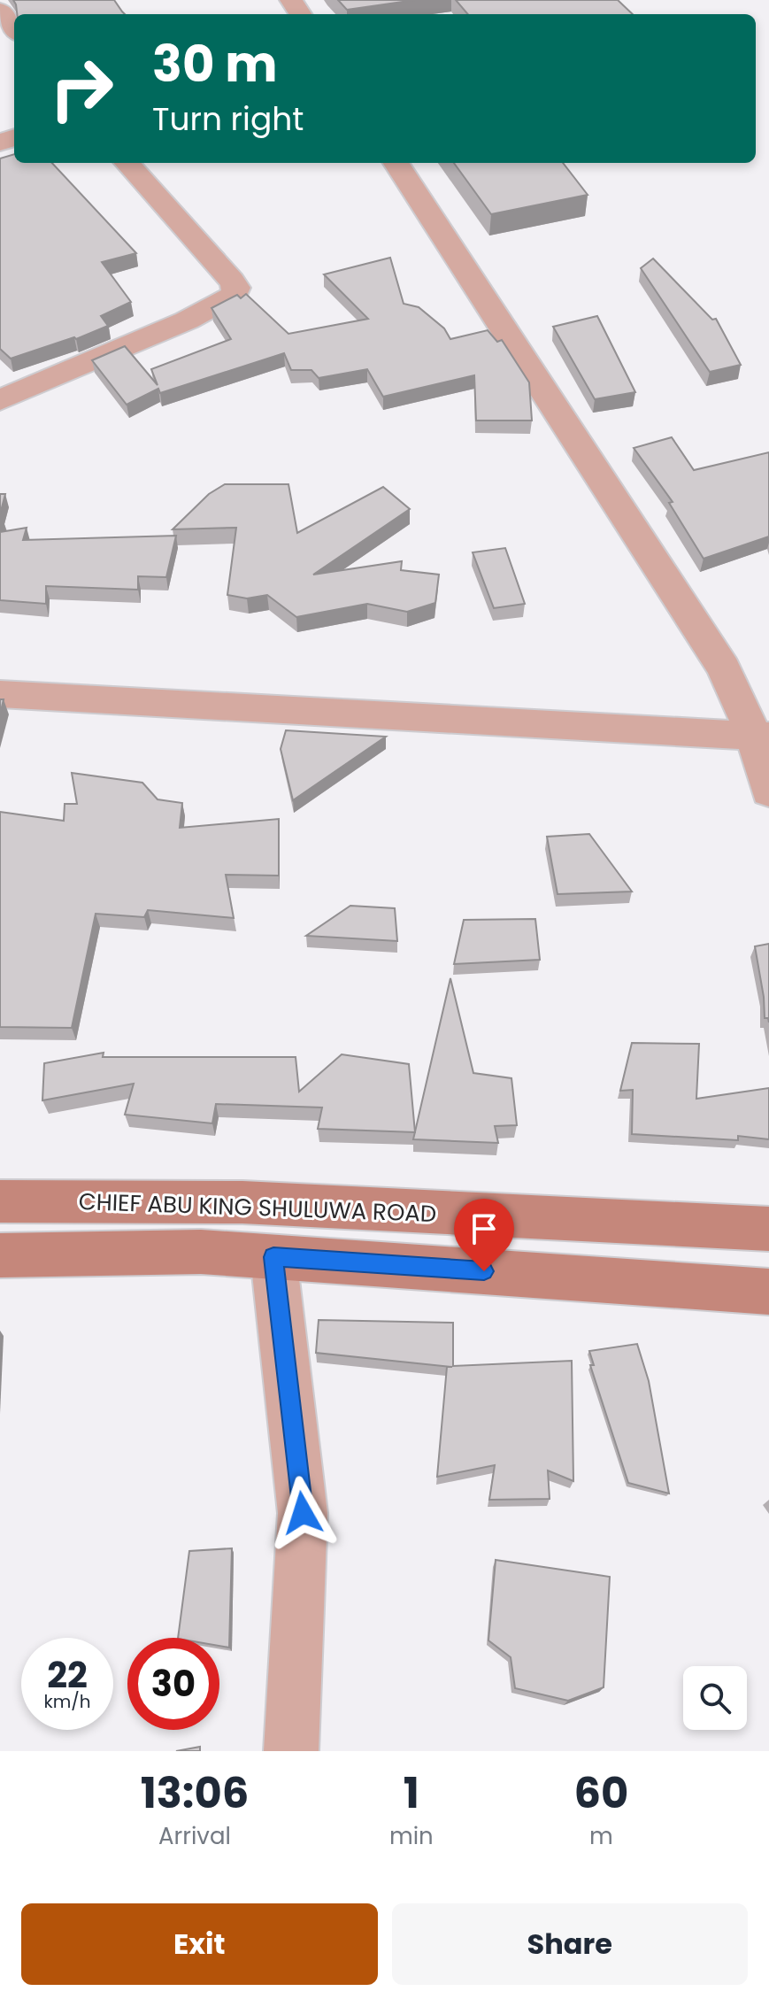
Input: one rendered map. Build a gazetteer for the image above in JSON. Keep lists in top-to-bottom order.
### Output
{
  "streets": {
    "street": ["CHIEF ABU KING SHULUWA ROAD"]
  },
  "page": {
    "turn": ["30 m", "Turn right"],
    "speed": "22 km/h",
    "limit": "30",
    "eta": [
      "13:06",
      "Arrival",
      "1",
      "min",
      "60",
      "m"
    ],
    "buttons": ["Exit", "Share"]
  }
}
